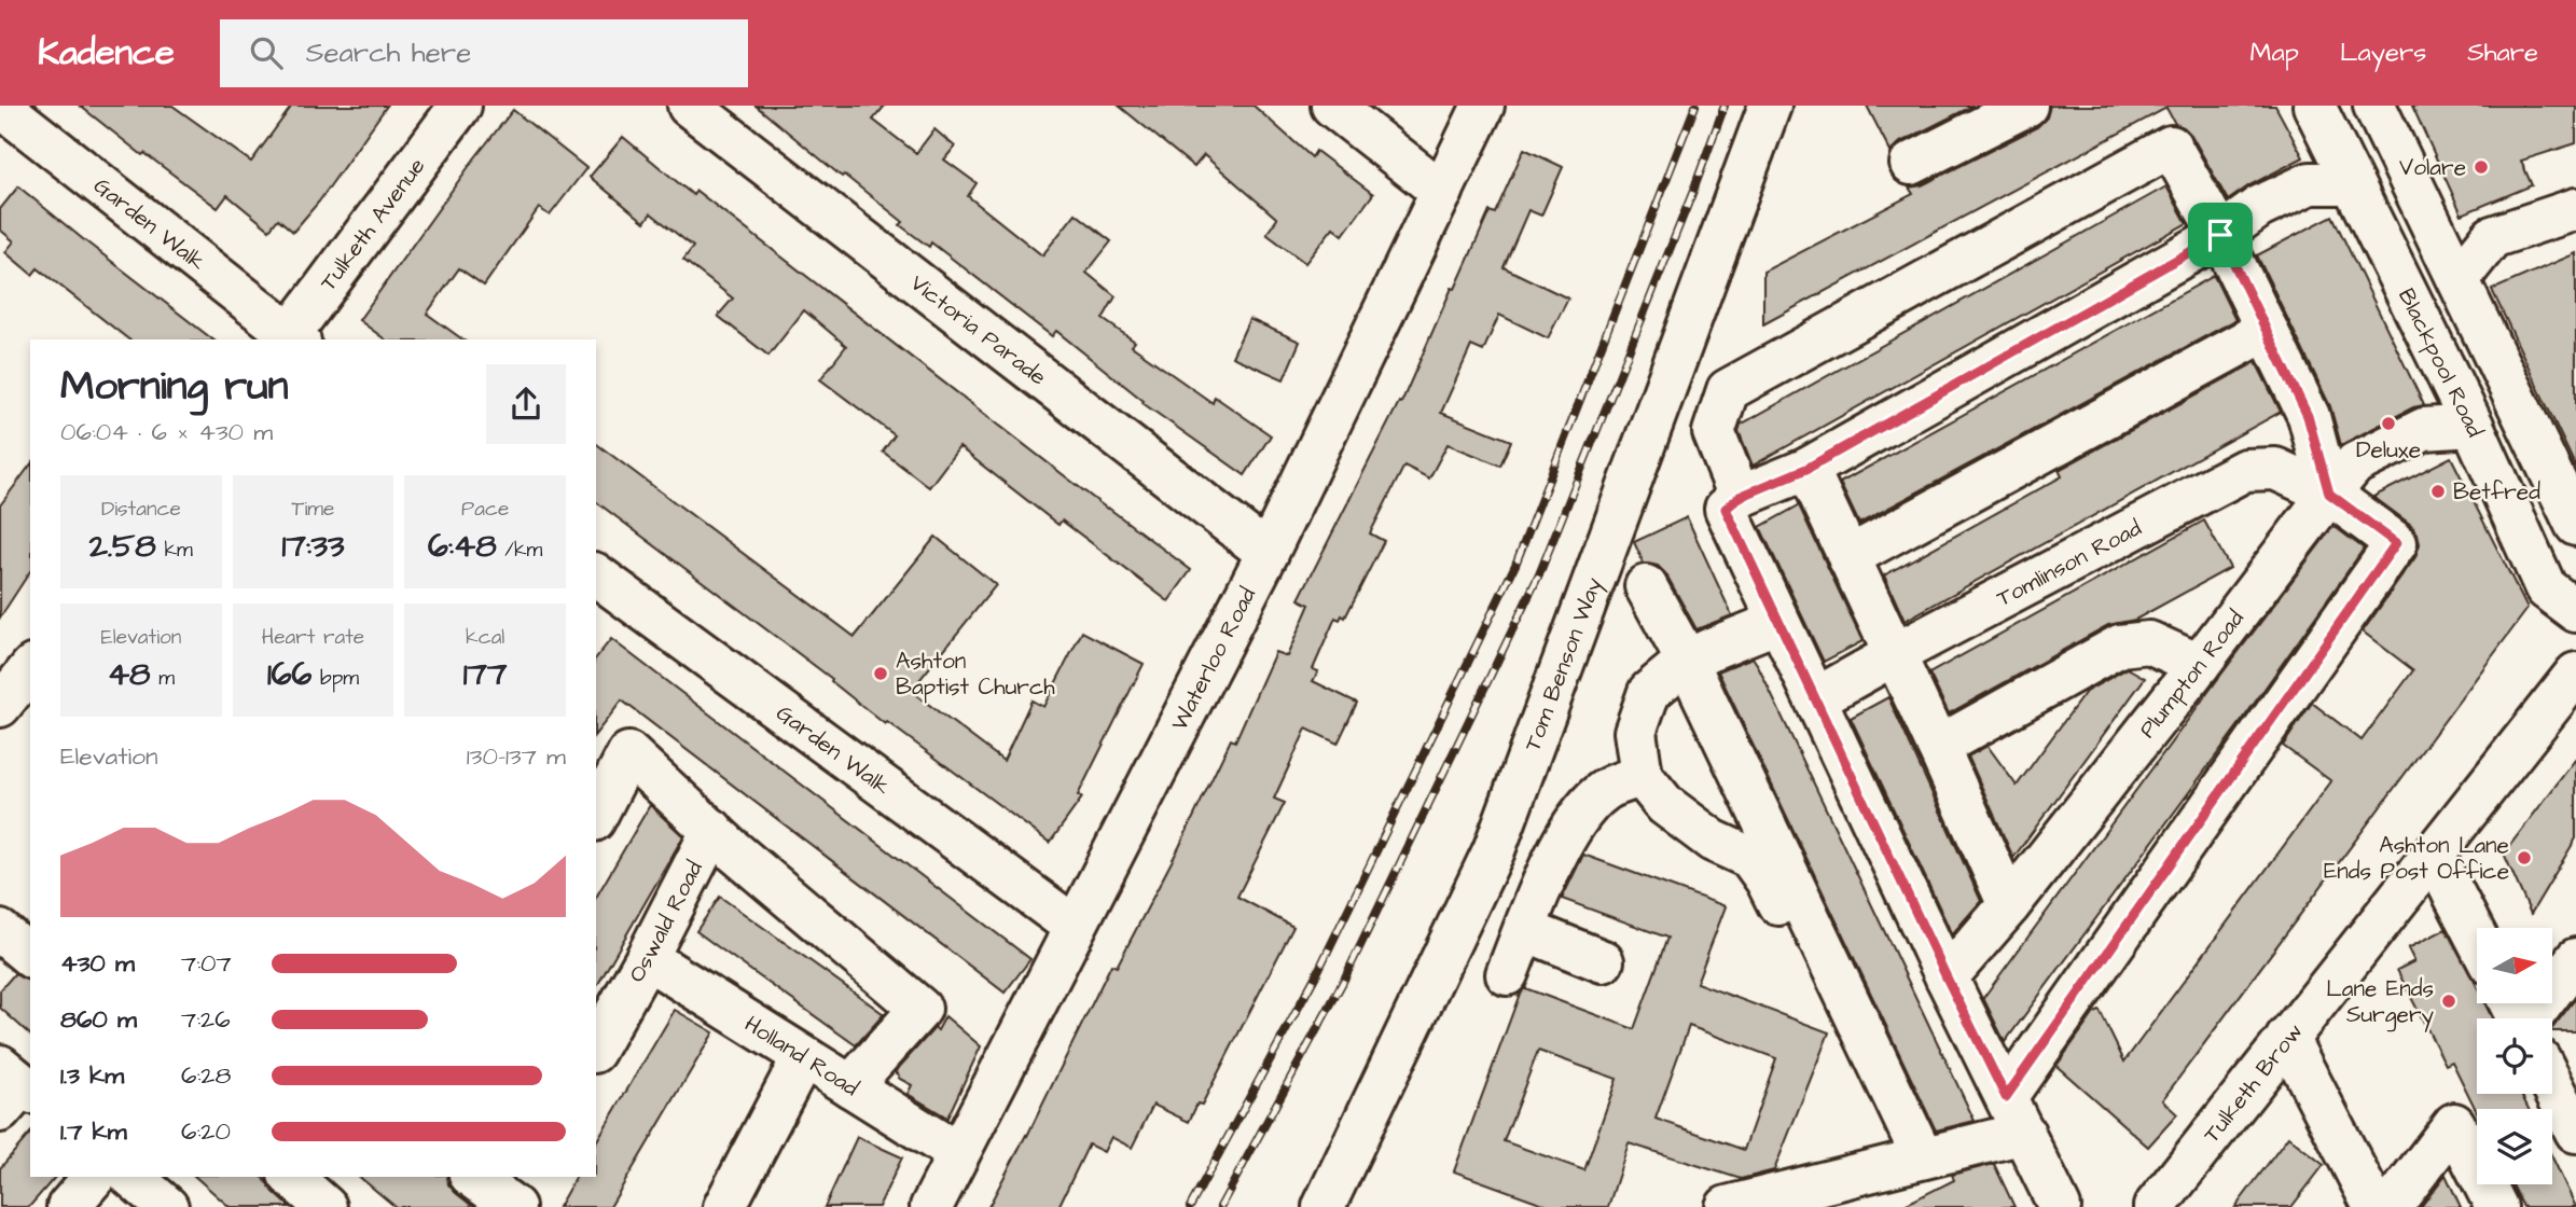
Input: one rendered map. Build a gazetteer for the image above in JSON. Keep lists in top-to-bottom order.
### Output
{
  "streets": {
    "main road": [
      "Garden Walk",
      "Tulketh Avenue",
      "Victoria Parade",
      "Blackpool Road",
      "Tomlinson Road",
      "Waterloo Road",
      "Tom Benson Way",
      "Plumpton Road",
      "Oswald Road",
      "Holland Road",
      "Tulketh Brow"
    ]
  },
  "crossings": [
    ["Garden Walk", "Tulketh Avenue"],
    ["Garden Walk", "Waterloo Road"],
    ["Victoria Parade", "Waterloo Road"],
    ["Blackpool Road", "Plumpton Road"],
    ["Tomlinson Road", "Plumpton Road"],
    ["Waterloo Road", "Holland Road"],
    ["Oswald Road", "Holland Road"]
  ],
  "places": [
    "Volare",
    "Deluxe",
    "Betfred",
    "Ashton Baptist Church",
    "Ashton Lane Ends Post Office",
    "Lane Ends Surgery"
  ],
  "north": "right",
  "page": {
    "header": "Kadence",
    "search": "Search here",
    "nav": ["Map", "Layers", "Share"],
    "heading": ["Morning run", "06:04 · 6 × 430 m"],
    "stats": [
      ["Distance", "2.58 km"],
      ["Time", "17:33"],
      ["Pace", "6:48 /km"],
      ["Elevation", "48 m"],
      ["Heart rate", "166 bpm"],
      ["kcal", "177"]
    ],
    "chart": ["Elevation", "130–137 m"],
    "list": [
      {
        "name": "430 m",
        "note": "7:07"
      },
      {
        "name": "860 m",
        "note": "7:26"
      },
      {
        "name": "1.3 km",
        "note": "6:28"
      },
      {
        "name": "1.7 km",
        "note": "6:20"
      }
    ]
  }
}
